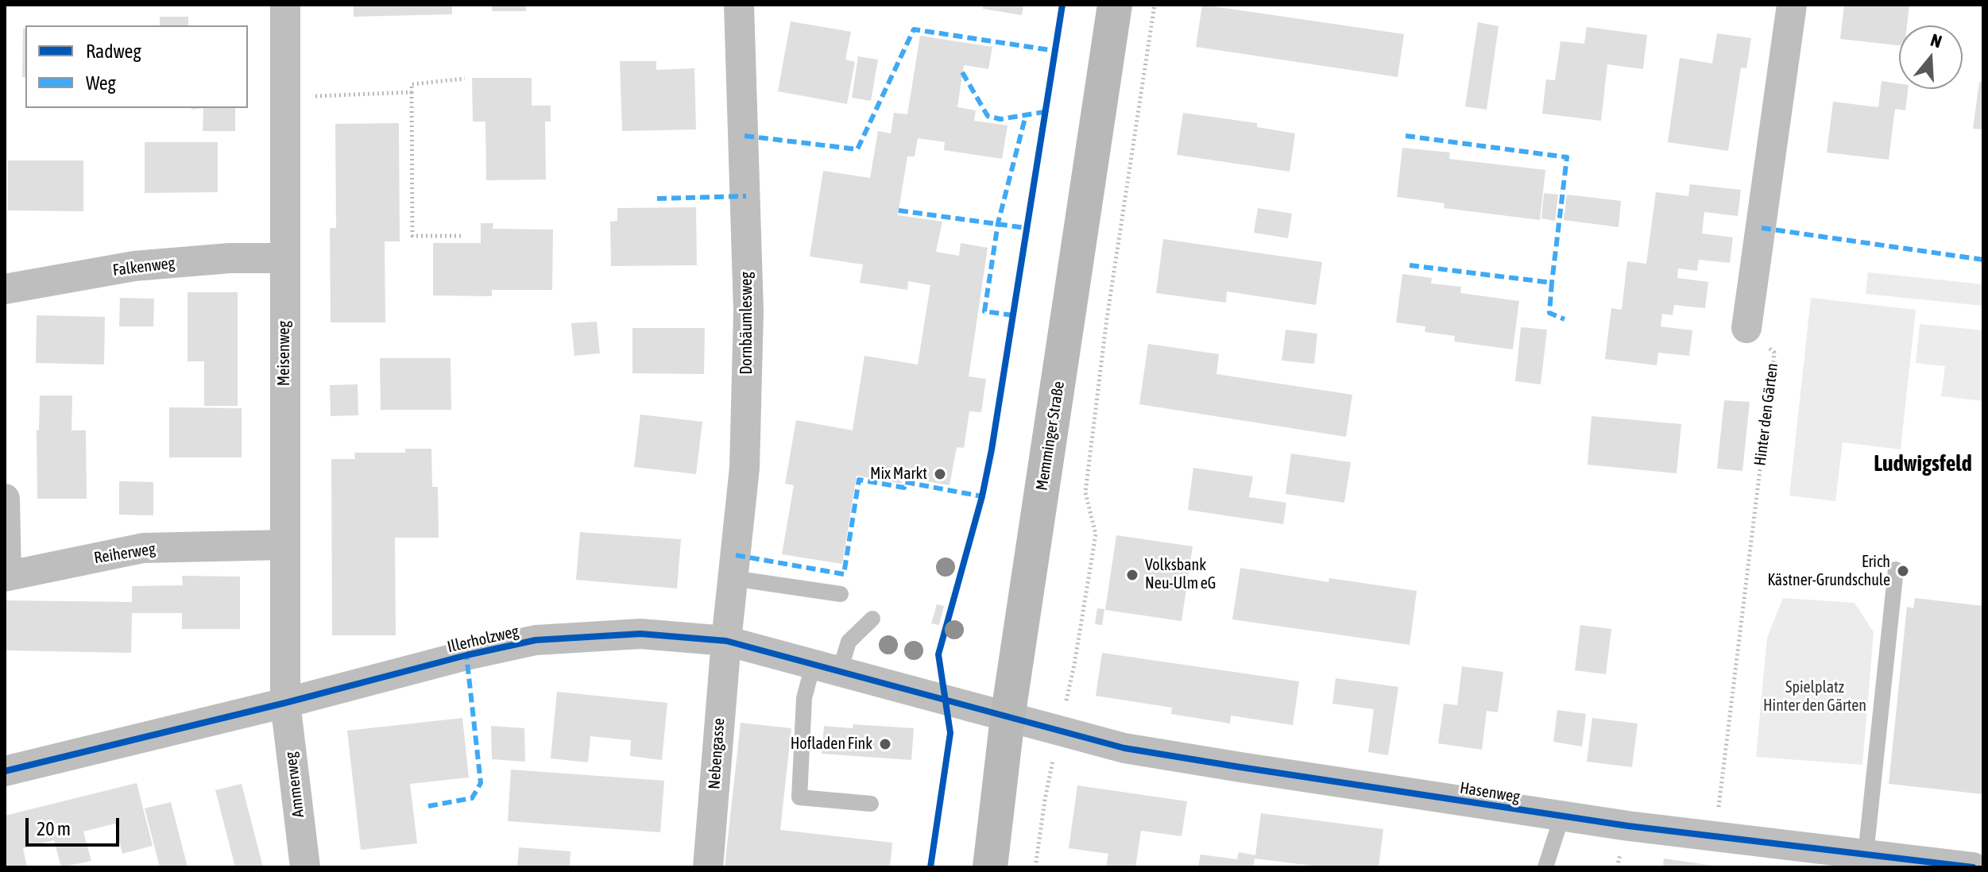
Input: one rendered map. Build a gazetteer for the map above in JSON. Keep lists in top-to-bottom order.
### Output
{
  "streets": {
    "main road": ["Memminger Straße"],
    "street": [
      "Falkenweg",
      "Dornbäumlesweg",
      "Meisenweg",
      "Reiherweg",
      "Illerholzweg",
      "Nebengasse",
      "Ammerweg",
      "Hasenweg"
    ],
    "path": ["Hinter den Gärten"]
  },
  "crossings": [
    ["Falkenweg", "Meisenweg"],
    ["Dornbäumlesweg", "Illerholzweg"],
    ["Dornbäumlesweg", "Nebengasse"],
    ["Meisenweg", "Reiherweg"],
    ["Meisenweg", "Illerholzweg"],
    ["Meisenweg", "Ammerweg"],
    ["Hinter den Gärten", "Hasenweg"],
    ["Memminger Straße", "Illerholzweg"],
    ["Memminger Straße", "Hasenweg"],
    ["Illerholzweg", "Nebengasse"],
    ["Illerholzweg", "Ammerweg"],
    ["Illerholzweg", "Hasenweg"]
  ],
  "districts": ["Ludwigsfeld"],
  "parks": ["Spielplatz Hinter den Gärten"],
  "places": [
    "Mix Markt",
    "Erich Kästner-Grundschule",
    "Volksbank Neu-Ulm eG",
    "Hofladen Fink"
  ],
  "legend": ["Radweg", "Weg"],
  "scale_bar": "20 m",
  "north": "top"
}
